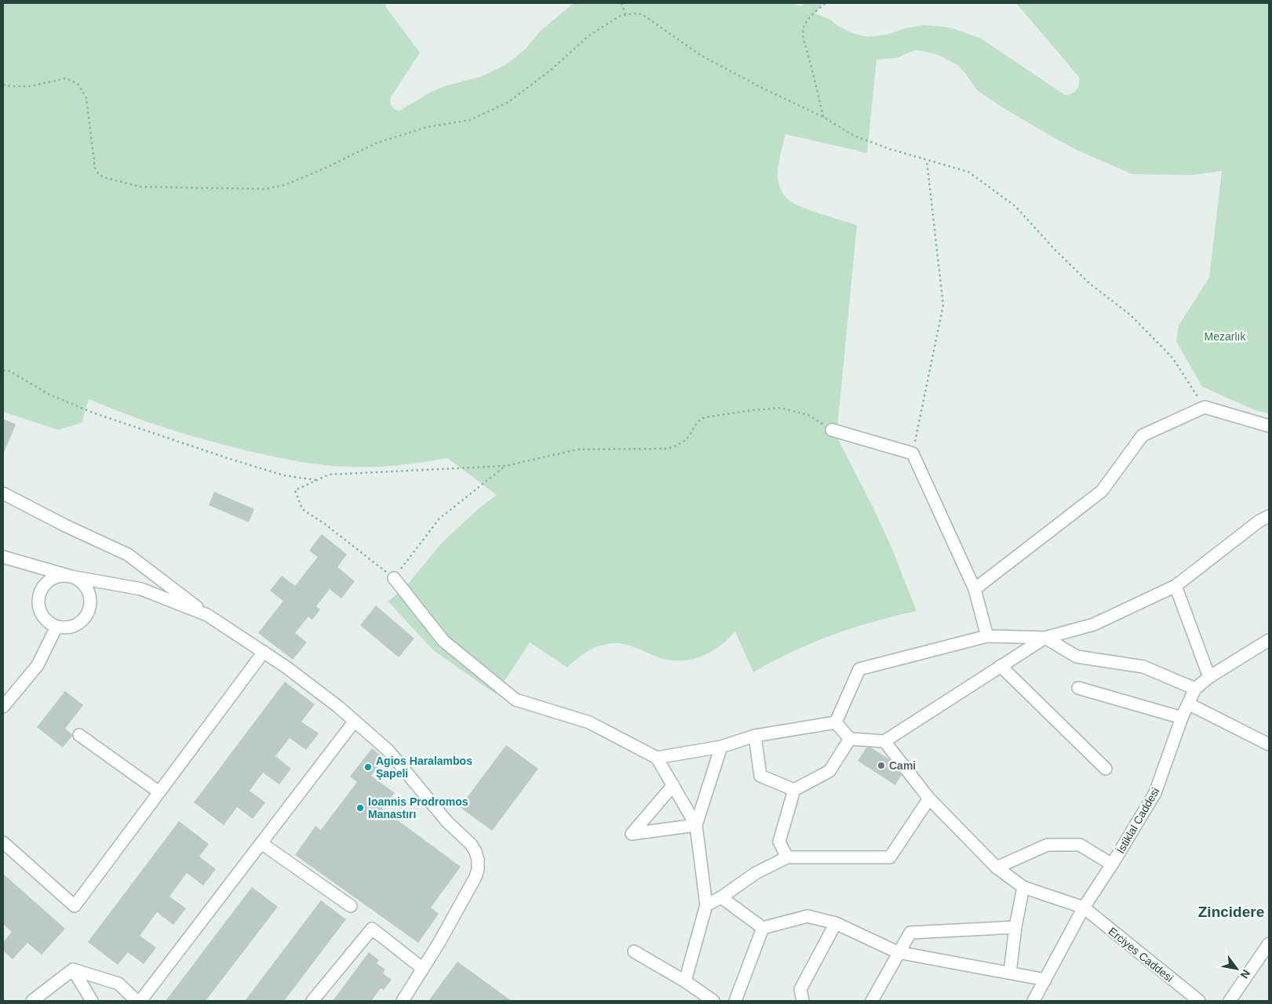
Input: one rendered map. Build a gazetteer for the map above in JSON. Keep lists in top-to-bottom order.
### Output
{
  "streets": {
    "street": ["İstiklal Caddesi", "Erciyes Caddesi"]
  },
  "crossings": [
    ["İstiklal Caddesi", "Erciyes Caddesi"]
  ],
  "districts": ["Zincidere"],
  "parks": ["Mezarlık"],
  "places": ["Cami", "Agios Haralambos Şapeli", "Ioannis Prodromos Manastırı"],
  "north": "bottom right"
}
